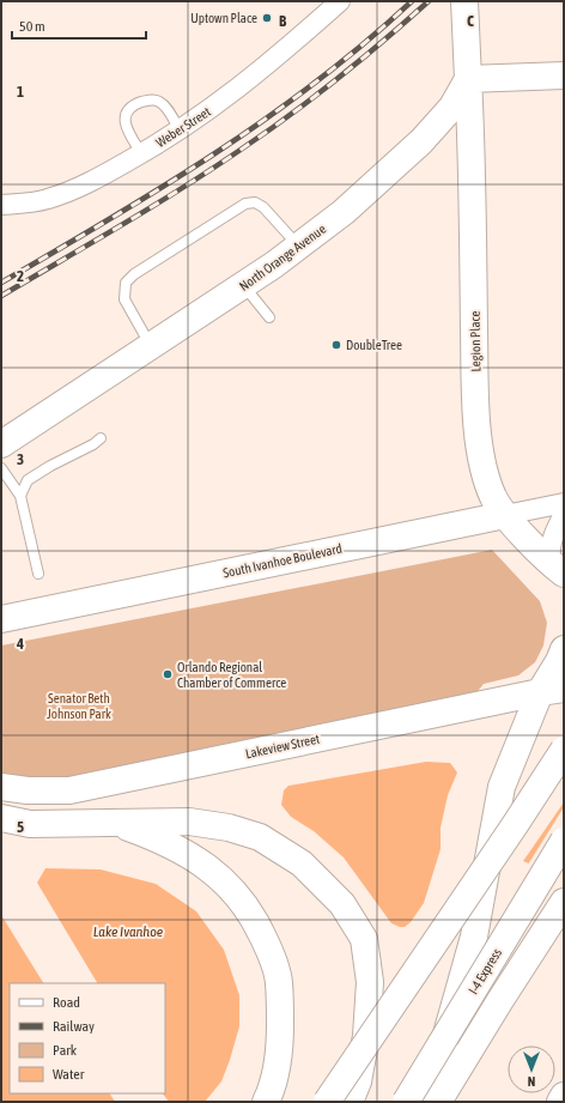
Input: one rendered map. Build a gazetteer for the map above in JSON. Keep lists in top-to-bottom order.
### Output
{
  "streets": {
    "main road": [
      "North Orange Avenue",
      "Legion Place",
      "South Ivanhoe Boulevard",
      "Lakeview Street",
      "I-4 Express"
    ],
    "street": ["Weber Street"]
  },
  "crossings": [
    ["North Orange Avenue", "Legion Place"],
    ["Legion Place", "South Ivanhoe Boulevard"]
  ],
  "water": ["Lake Ivanhoe"],
  "parks": ["Senator Beth Johnson Park"],
  "places": ["Uptown Place", "DoubleTree", "Orlando Regional Chamber of Commerce"],
  "legend": [
    "Road",
    "Railway",
    "Park",
    "Water"
  ],
  "scale_bar": "50 m",
  "north": "bottom",
  "grid": {
    "columns": ["B", "C"],
    "rows": [
      "1",
      "2",
      "3",
      "4",
      "5"
    ]
  }
}
